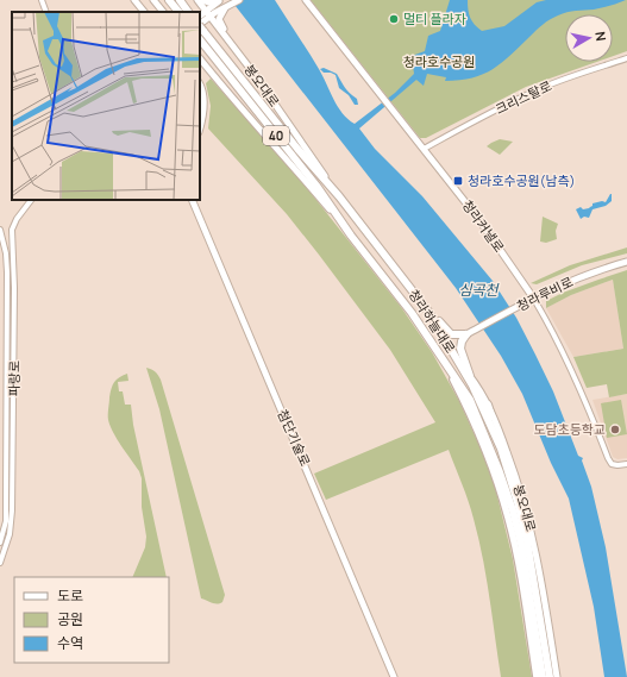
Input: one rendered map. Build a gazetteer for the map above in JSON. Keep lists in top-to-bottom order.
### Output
{
  "streets": {
    "highway": ["40", "청라하늘대로"],
    "main road": ["봉오대로"],
    "street": [
      "크리스탈로",
      "청라커낼로",
      "청라루비로",
      "파랑로",
      "첨단기술로"
    ]
  },
  "crossings": [
    ["봉오대로", "청라하늘대로"],
    ["크리스탈로", "청라커낼로"],
    ["40", "청라하늘대로"],
    ["청라커낼로", "청라루비로"]
  ],
  "water": ["심곡천"],
  "parks": ["청라호수공원"],
  "places": {
    "other": ["멀티 플라자", "도담초등학교"],
    "transit": ["청라호수공원(남측)"]
  },
  "legend": ["도로", "공원", "수역"],
  "north": "right"
}
